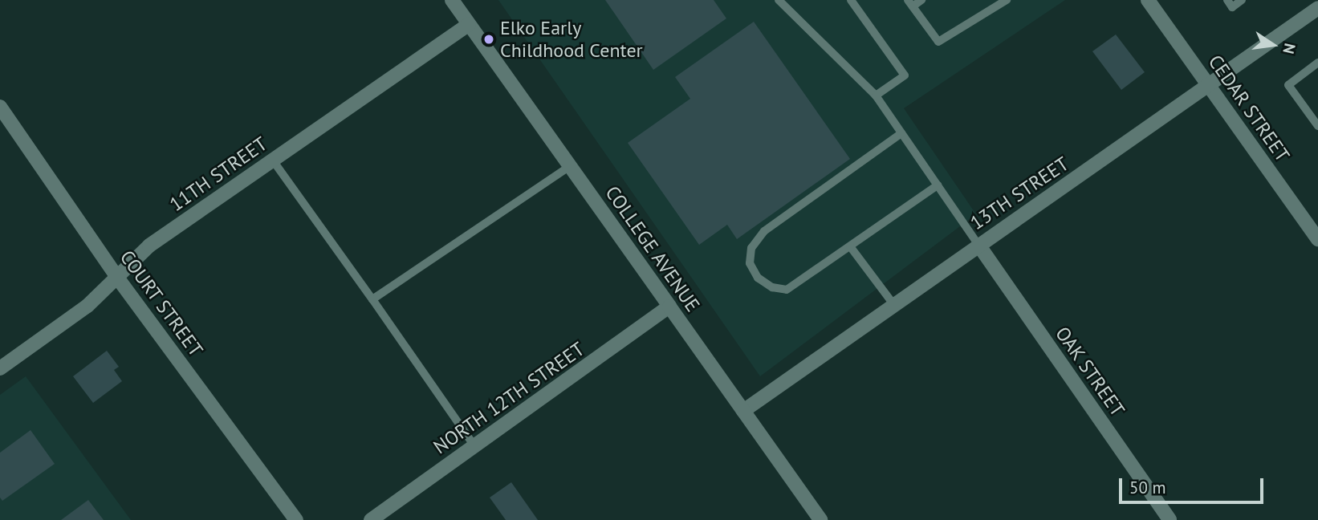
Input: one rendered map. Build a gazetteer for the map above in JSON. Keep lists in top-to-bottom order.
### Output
{
  "streets": {
    "street": [
      "CEDAR STREET",
      "11TH STREET",
      "13TH STREET",
      "COLLEGE AVENUE",
      "COURT STREET",
      "OAK STREET",
      "NORTH 12TH STREET"
    ]
  },
  "crossings": [
    ["CEDAR STREET", "13TH STREET"],
    ["11TH STREET", "COLLEGE AVENUE"],
    ["11TH STREET", "COURT STREET"],
    ["13TH STREET", "COLLEGE AVENUE"],
    ["13TH STREET", "OAK STREET"],
    ["COLLEGE AVENUE", "NORTH 12TH STREET"]
  ],
  "places": ["Elko Early Childhood Center"],
  "scale_bar": "50 m",
  "north": "right"
}
